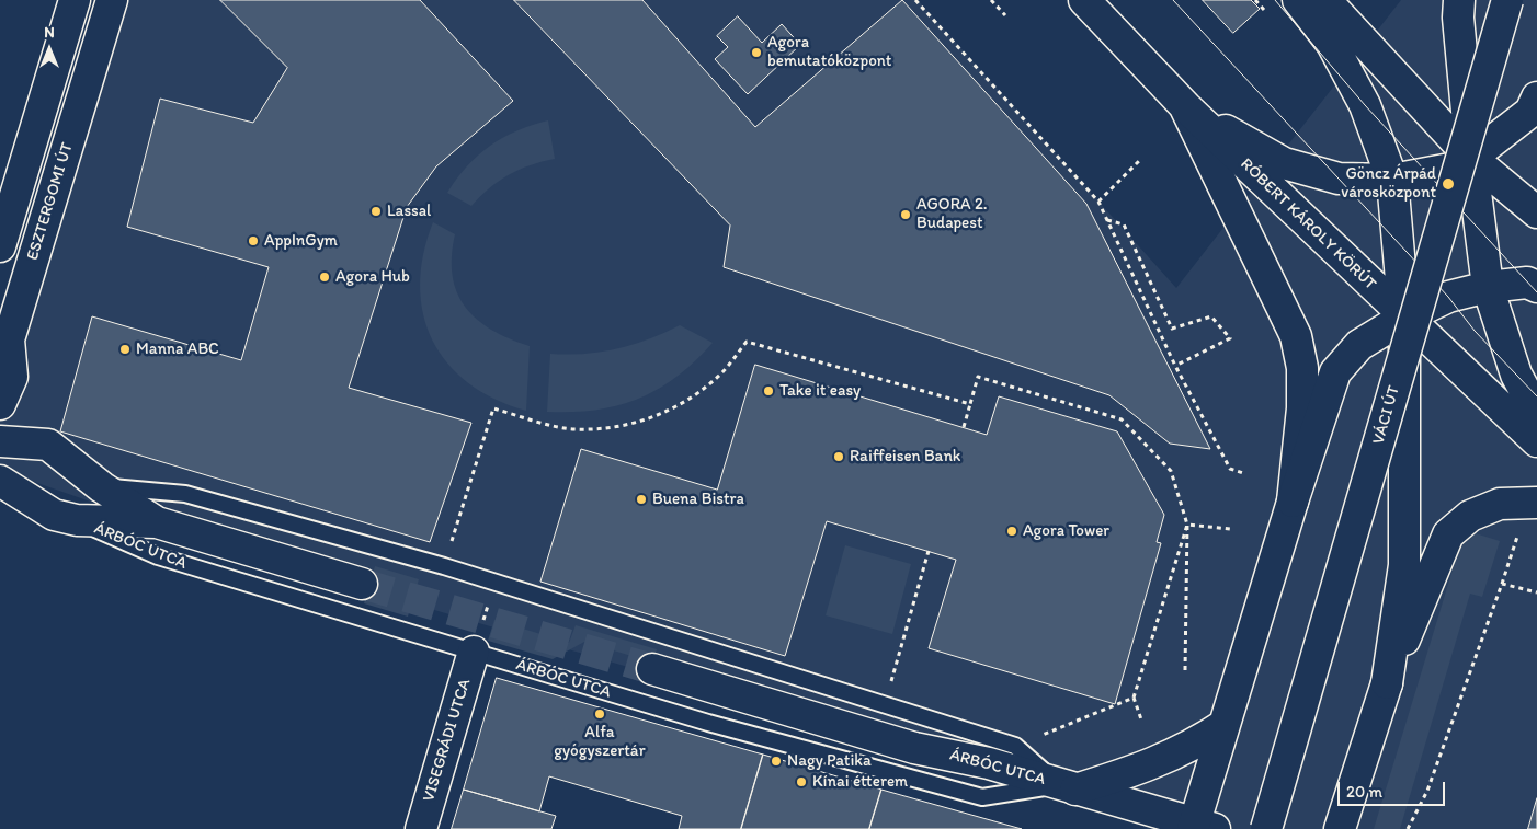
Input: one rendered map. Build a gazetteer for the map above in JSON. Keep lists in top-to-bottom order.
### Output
{
  "streets": {
    "main road": [
      "ESZTERGOMI ÚT",
      "RÓBERT KÁROLY KÖRÚT",
      "VÁCI ÚT",
      "ÁRBÓC UTCA",
      "VISEGRÁDI UTCA"
    ]
  },
  "crossings": [
    ["ÁRBÓC UTCA", "VISEGRÁDI UTCA"]
  ],
  "places": [
    "Agora bemutatóközpont",
    "Göncz Árpád városközpont",
    "Lassal",
    "AGORA 2. Budapest",
    "AppInGym",
    "Agora Hub",
    "Manna ABC",
    "Take it easy",
    "Raiffeisen Bank",
    "Buena Bistra",
    "Agora Tower",
    "Alfa gyógyszertár",
    "Nagy Patika",
    "Kínai étterem"
  ],
  "scale_bar": "20 m",
  "north": "top"
}
